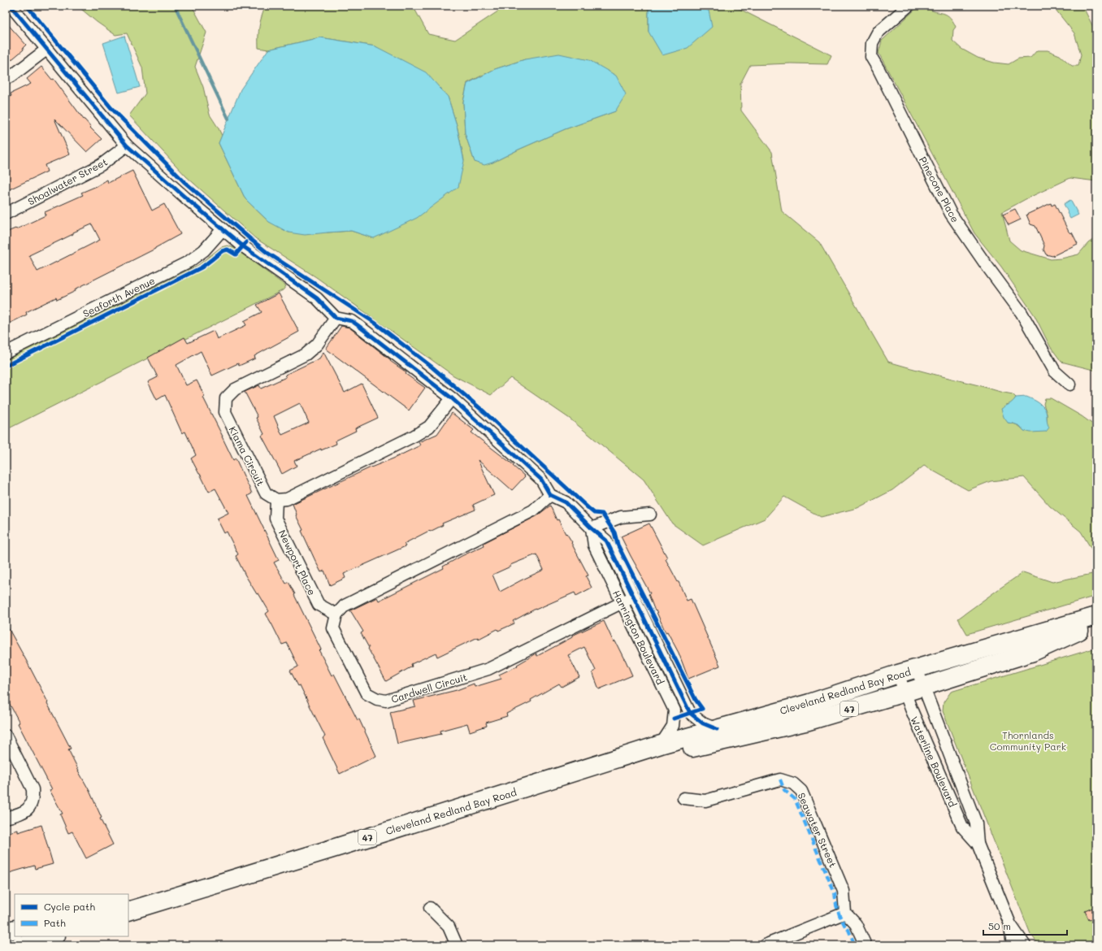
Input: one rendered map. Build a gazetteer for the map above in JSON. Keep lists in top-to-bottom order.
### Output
{
  "streets": {
    "highway": ["Cleveland Redland Bay Road", "47"],
    "street": [
      "Shoalwater Street",
      "Pinecone Place",
      "Seaforth Avenue",
      "Kiama Circuit",
      "Newport Place",
      "Harrington Boulevard",
      "Cardwell Circuit",
      "Waterline Boulevard",
      "Seawater Street"
    ]
  },
  "crossings": [
    ["Kiama Circuit", "Newport Place"],
    ["Newport Place", "Cardwell Circuit"],
    ["Harrington Boulevard", "Cardwell Circuit"],
    ["Harrington Boulevard", "Cleveland Redland Bay Road"],
    ["Cleveland Redland Bay Road", "Waterline Boulevard"]
  ],
  "parks": ["Thornlands Community Park"],
  "legend": ["Cycle path", "Path"],
  "scale_bar": "50 m"
}
